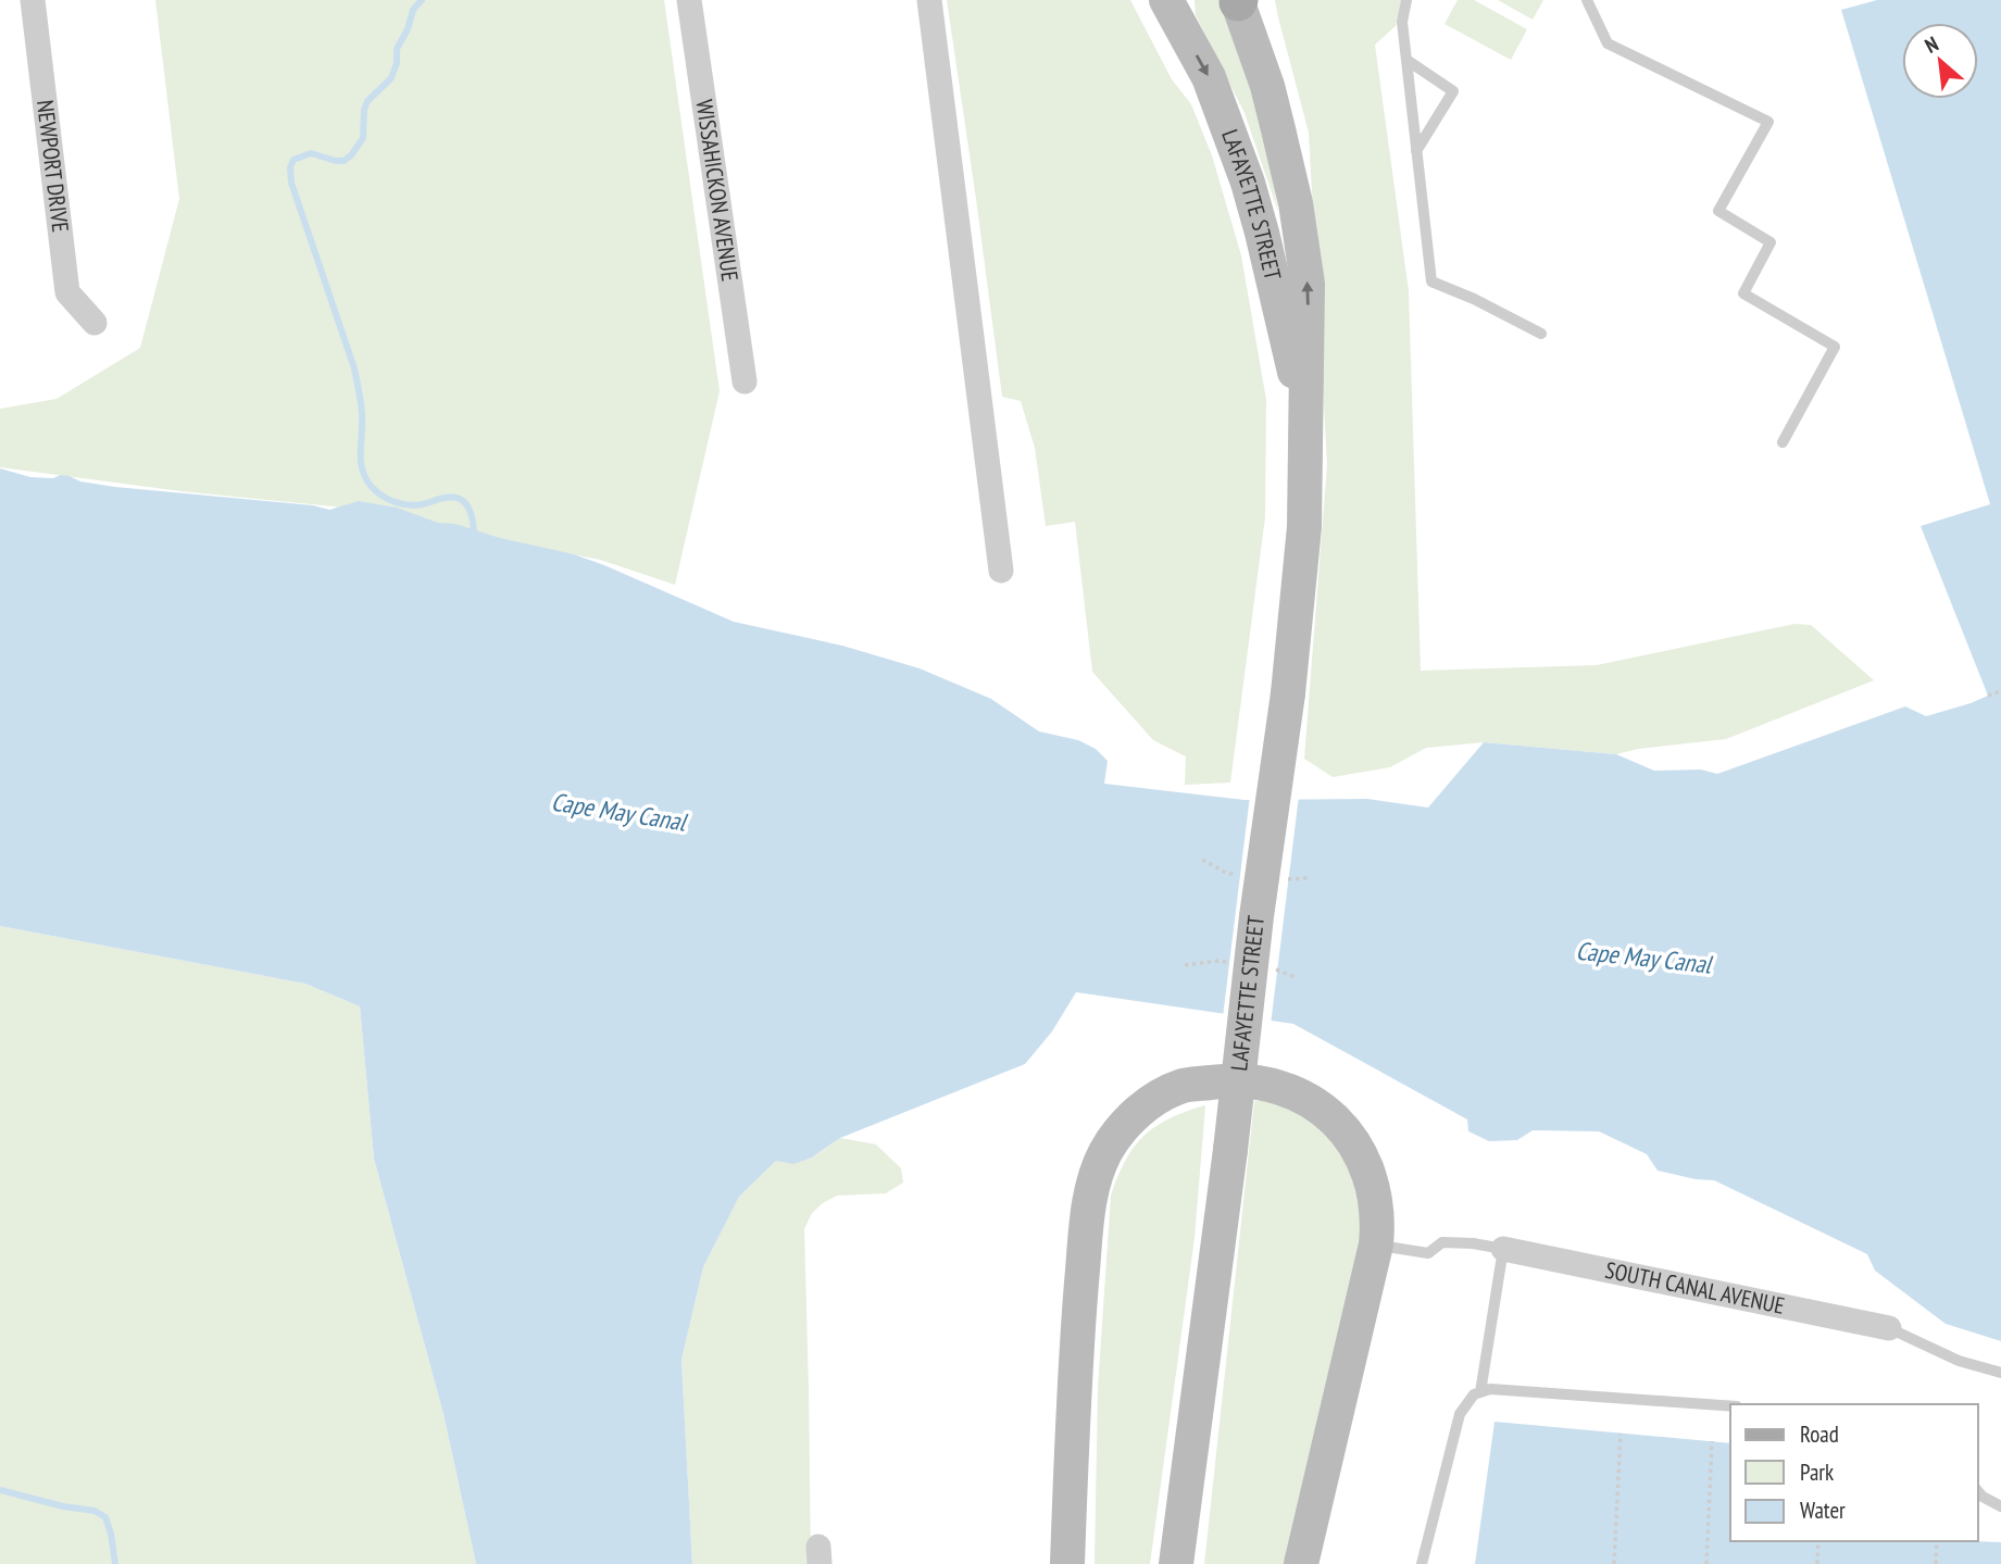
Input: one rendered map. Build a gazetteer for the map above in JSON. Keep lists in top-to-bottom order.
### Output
{
  "streets": {
    "main road": ["LAFAYETTE STREET"],
    "street": ["NEWPORT DRIVE", "WISSAHICKON AVENUE", "SOUTH CANAL AVENUE"]
  },
  "water": ["Cape May Canal"],
  "legend": ["Road", "Park", "Water"],
  "north": "top left"
}
